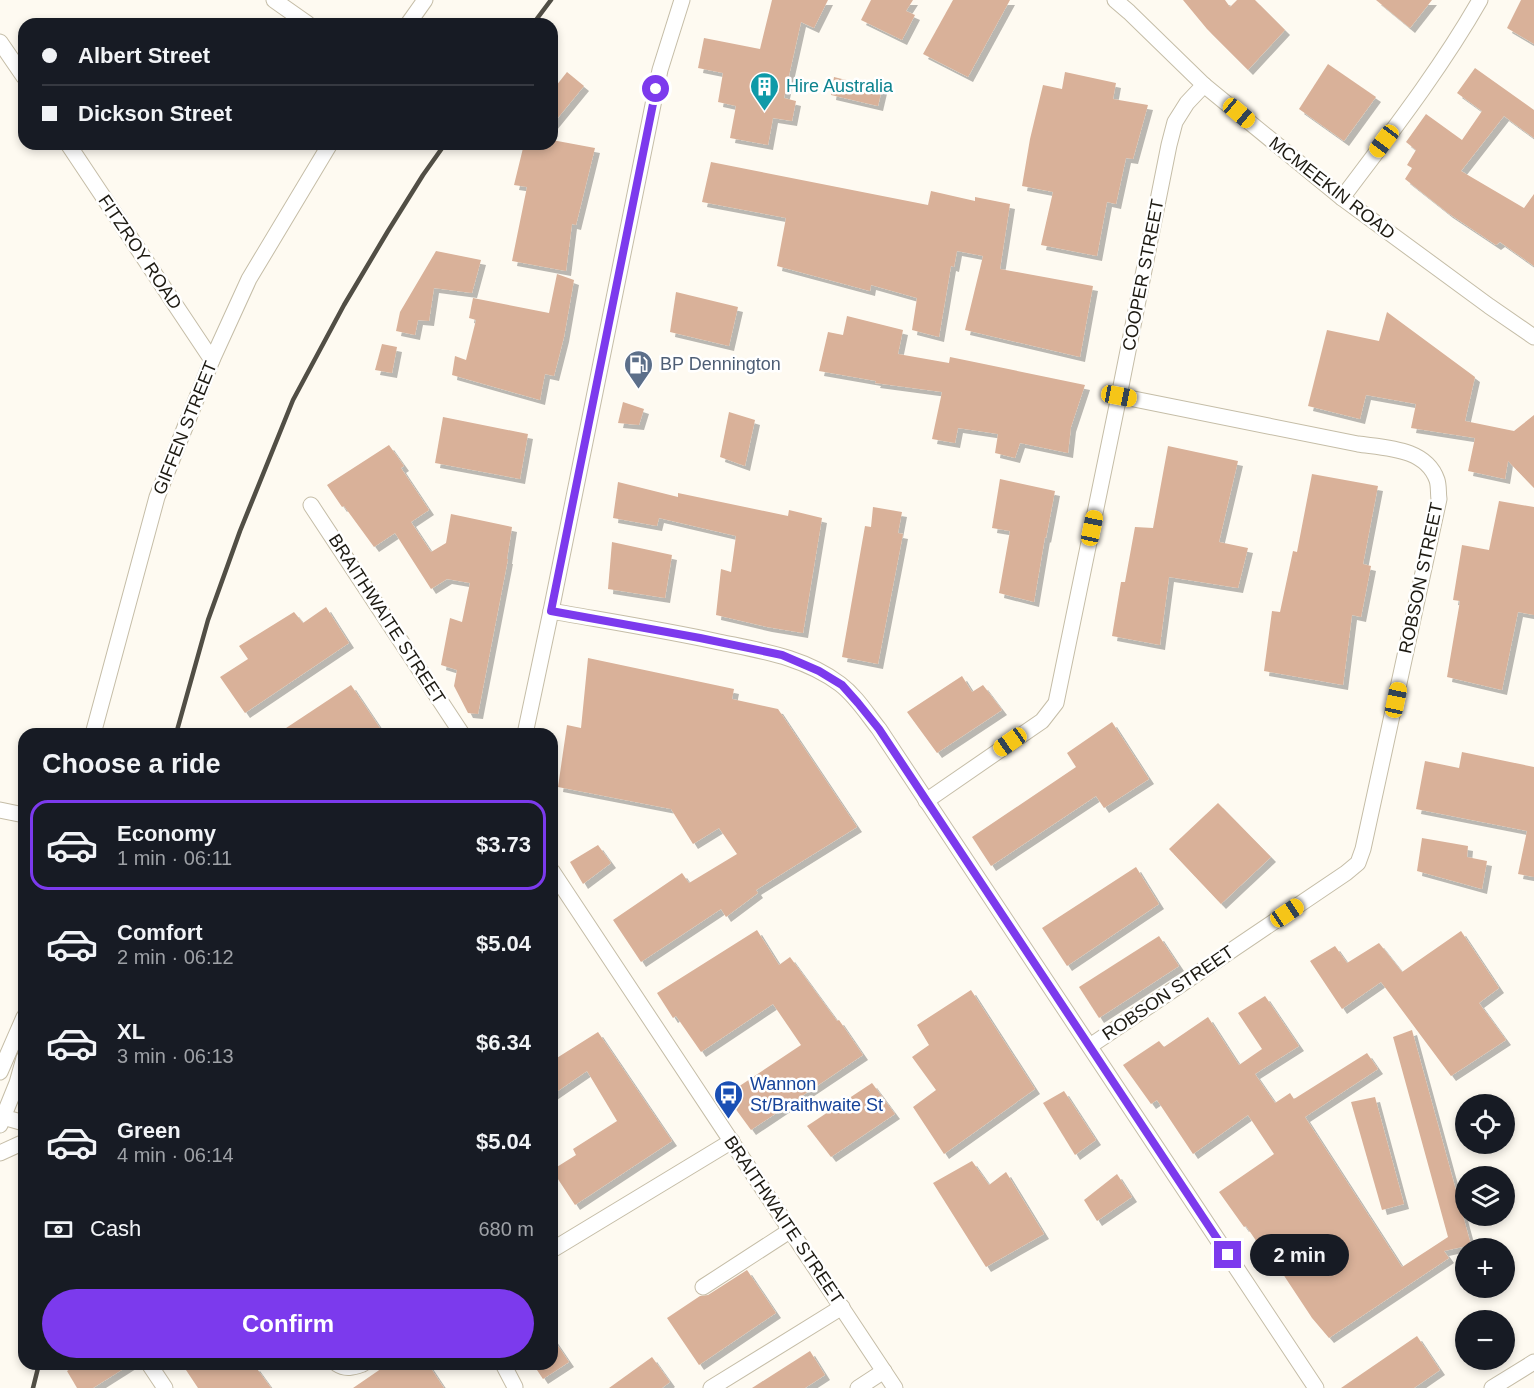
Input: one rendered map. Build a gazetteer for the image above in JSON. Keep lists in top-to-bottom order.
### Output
{
  "streets": {
    "street": [
      "MCMEEKIN ROAD",
      "FITZROY ROAD",
      "COOPER STREET",
      "GIFFEN STREET",
      "ROBSON STREET",
      "BRAITHWAITE STREET"
    ]
  },
  "crossings": [
    ["MCMEEKIN ROAD", "COOPER STREET"],
    ["FITZROY ROAD", "GIFFEN STREET"],
    ["COOPER STREET", "ROBSON STREET"]
  ],
  "places": {
    "building": ["Hire Australia"],
    "fuel station": ["BP Dennington"],
    "bus stop": ["Wannon St/Braithwaite St"]
  },
  "page": {
    "banner": ["Albert Street", "Dickson Street"],
    "heading": "Choose a ride",
    "list": [
      {
        "name": "Economy",
        "note": "1 min · 06:11",
        "value": "$3.73"
      },
      {
        "name": "Comfort",
        "note": "2 min · 06:12",
        "value": "$5.04"
      },
      {
        "name": "XL",
        "note": "3 min · 06:13",
        "value": "$6.34"
      },
      {
        "name": "Green",
        "note": "4 min · 06:14",
        "value": "$5.04"
      }
    ],
    "map_buttons": ["+", "−"],
    "pay": ["Cash", "680 m"],
    "bubble": "2 min",
    "buttons": "Confirm"
  }
}
